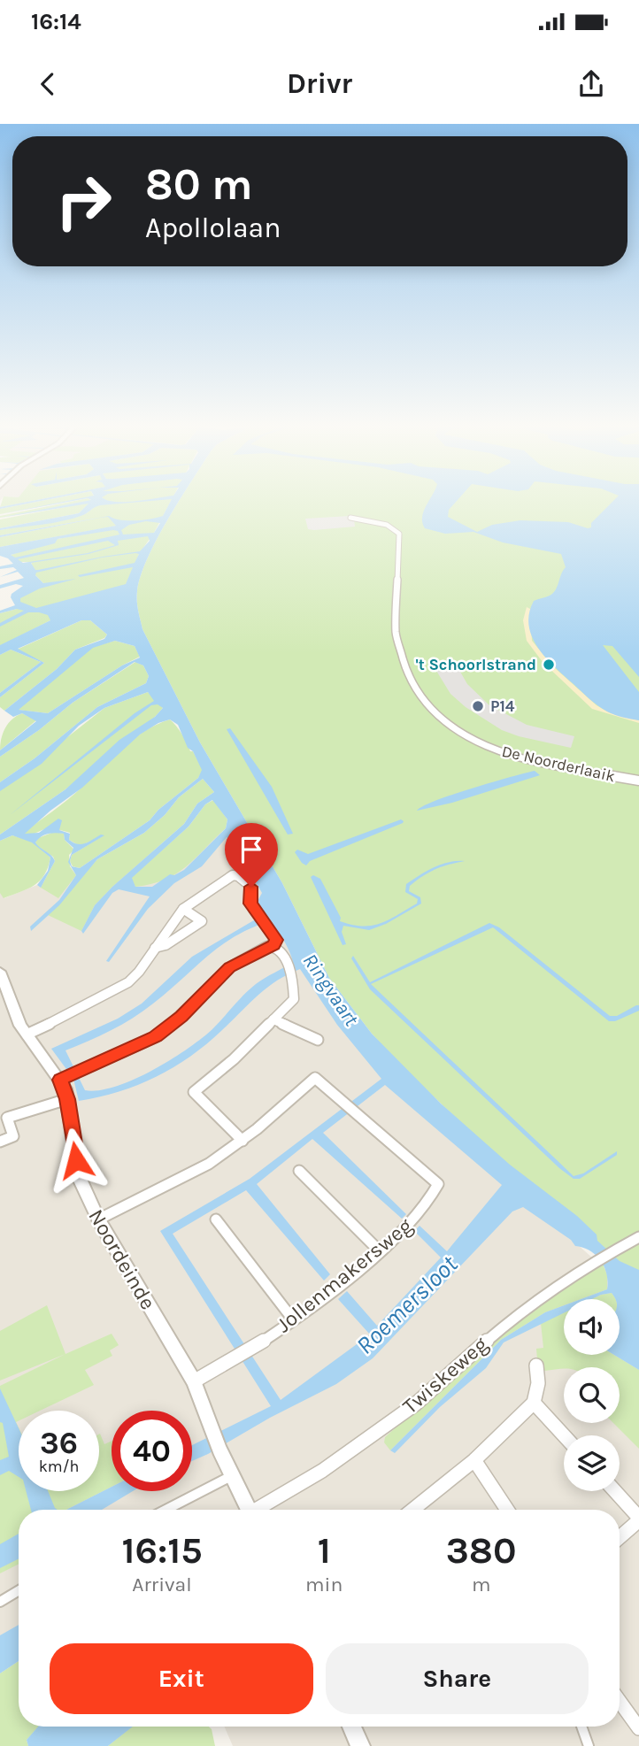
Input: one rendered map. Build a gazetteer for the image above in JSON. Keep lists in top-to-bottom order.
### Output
{
  "streets": {
    "street": [
      "De Noorderlaaik",
      "Noordeinde",
      "Jollenmakersweg",
      "Twiskeweg"
    ]
  },
  "crossings": [
    ["Noordeinde", "Jollenmakersweg"]
  ],
  "water": ["Ringvaart", "Roemersloot"],
  "places": ["'t Schoorlstrand", "P14"],
  "page": {
    "status": "16:14",
    "header": "Drivr",
    "turn": ["80 m", "Apollolaan"],
    "speed": "36 km/h",
    "limit": "40",
    "eta": [
      "16:15",
      "Arrival",
      "1",
      "min",
      "380",
      "m"
    ],
    "buttons": ["Exit", "Share"]
  }
}
